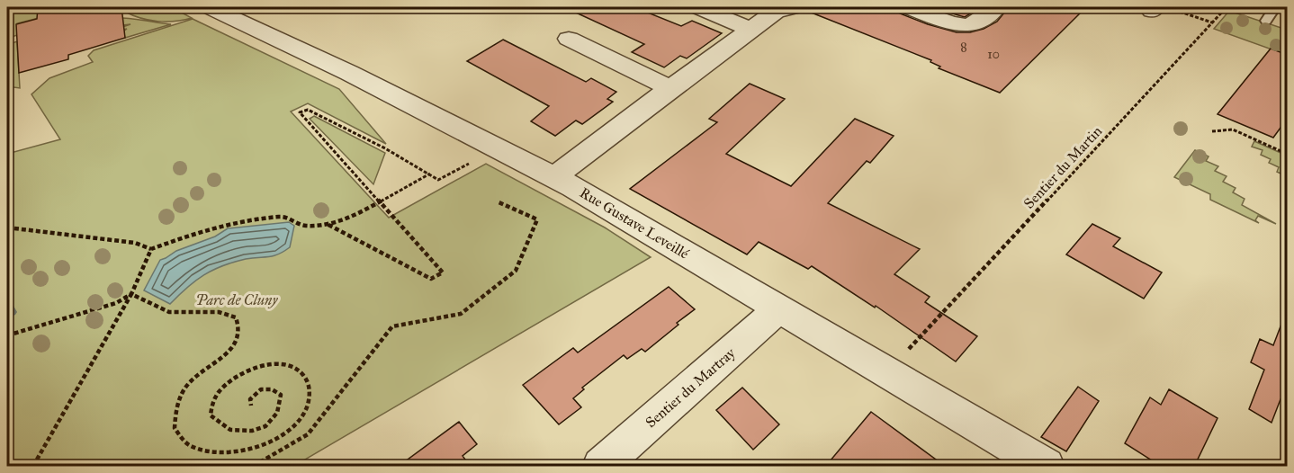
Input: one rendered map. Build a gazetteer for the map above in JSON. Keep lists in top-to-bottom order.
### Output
{
  "streets": {
    "street": ["Rue Gustave Leveillé", "Sentier du Martray"],
    "path": ["Sentier du Martin"]
  },
  "crossings": [
    ["Rue Gustave Leveillé", "Sentier du Martray"]
  ],
  "parks": ["Parc de Cluny"],
  "house_numbers": ["8", "10"]
}
